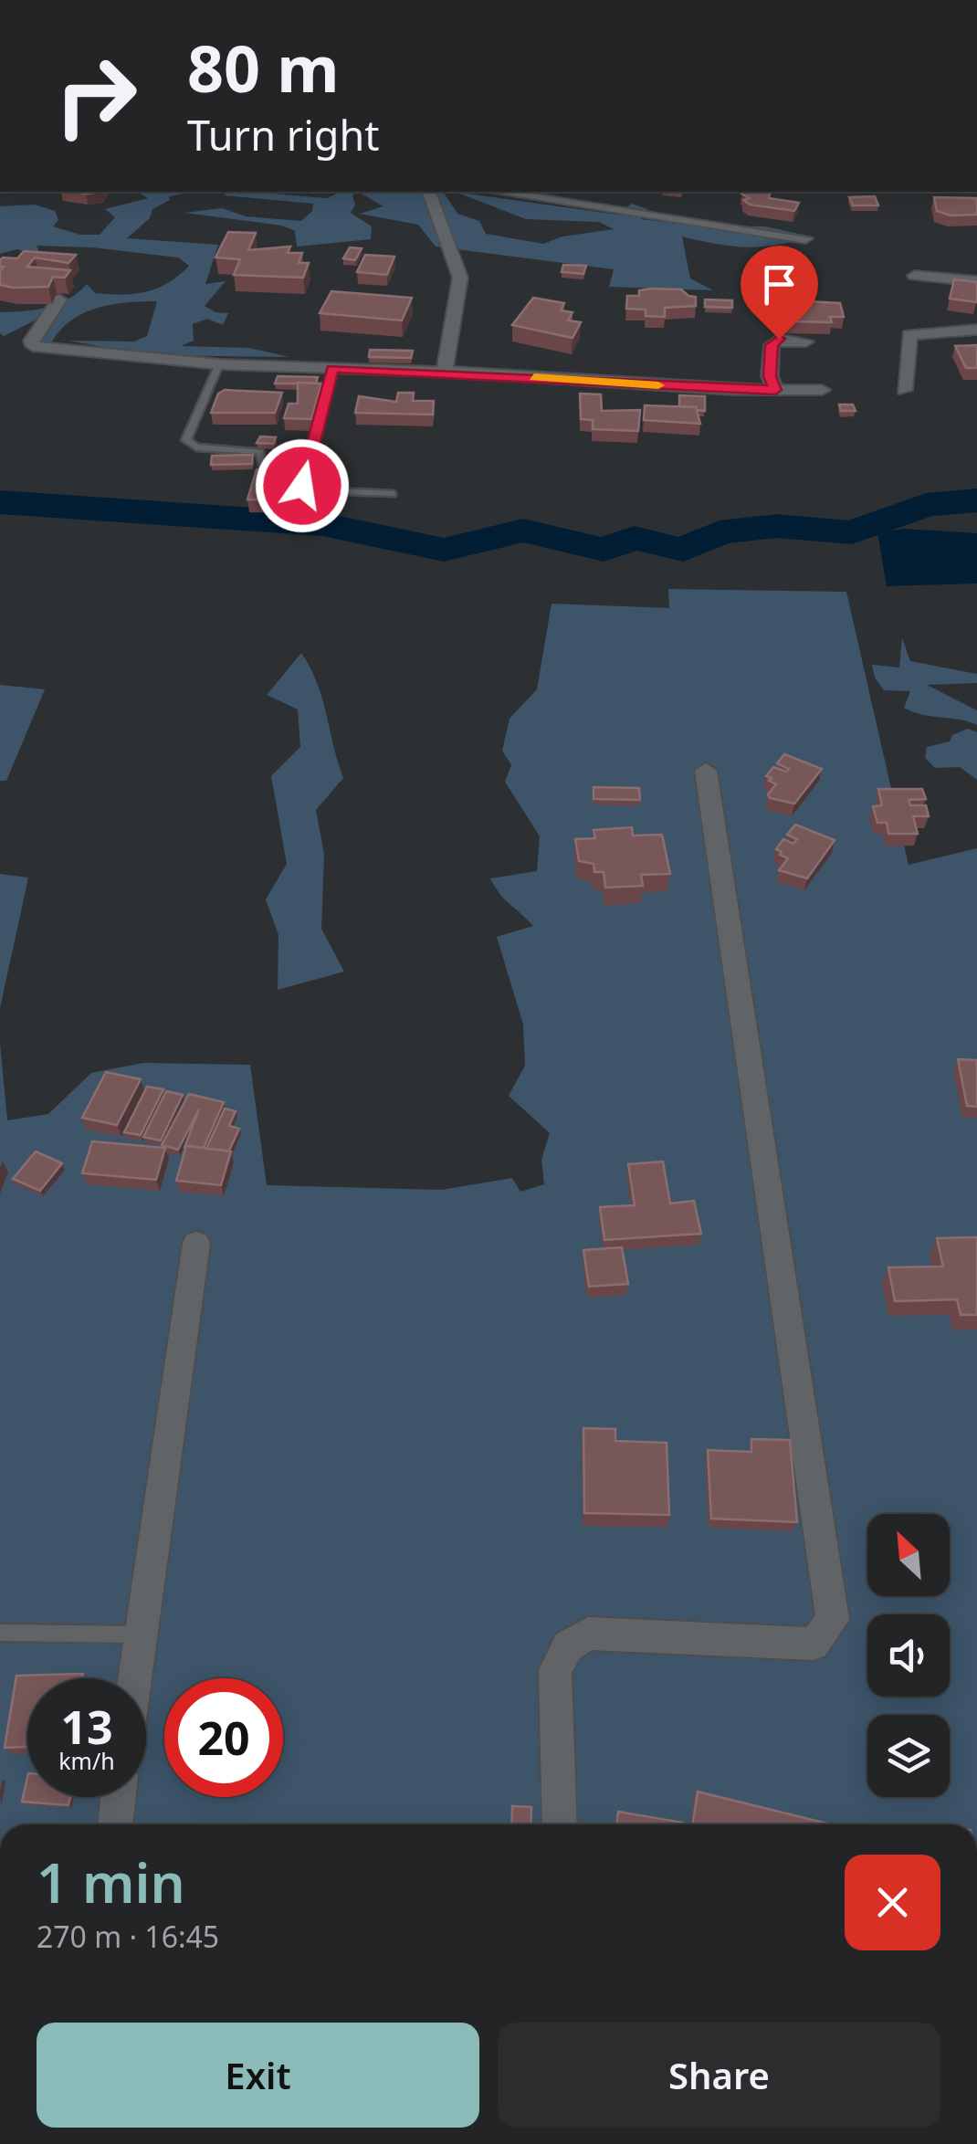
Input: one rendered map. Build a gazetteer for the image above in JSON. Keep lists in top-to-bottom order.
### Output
{
  "north": "top left",
  "page": {
    "turn": ["80 m", "Turn right"],
    "speed": "13 km/h",
    "limit": "20",
    "heading": ["1 min", "270 m · 16:45"],
    "buttons": ["Exit", "Share"]
  }
}
